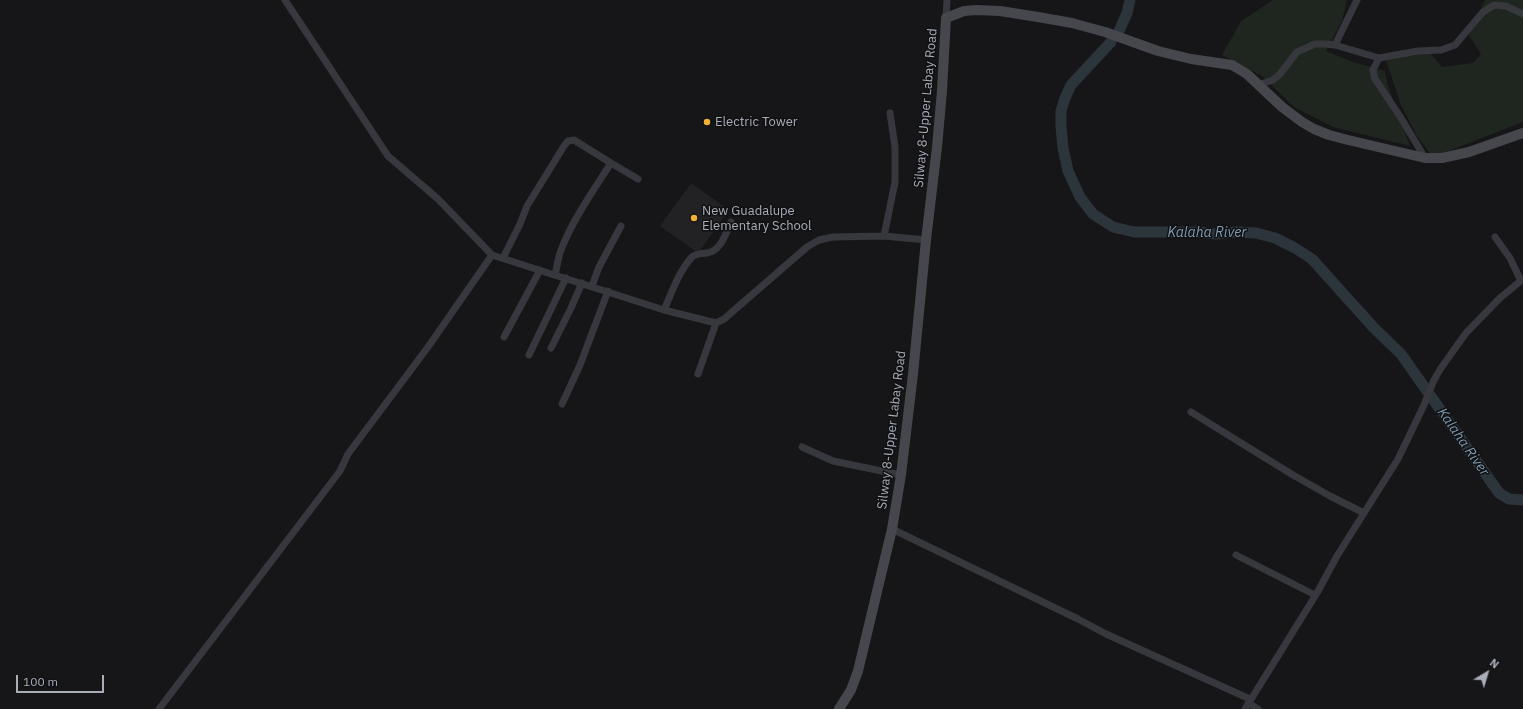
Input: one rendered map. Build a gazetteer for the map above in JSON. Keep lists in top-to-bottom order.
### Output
{
  "streets": {
    "main road": ["Silway 8-Upper Labay Road"]
  },
  "water": ["Kalaha River"],
  "places": ["Electric Tower", "New Guadalupe Elementary School"],
  "scale_bar": "100 m",
  "north": "top right"
}
